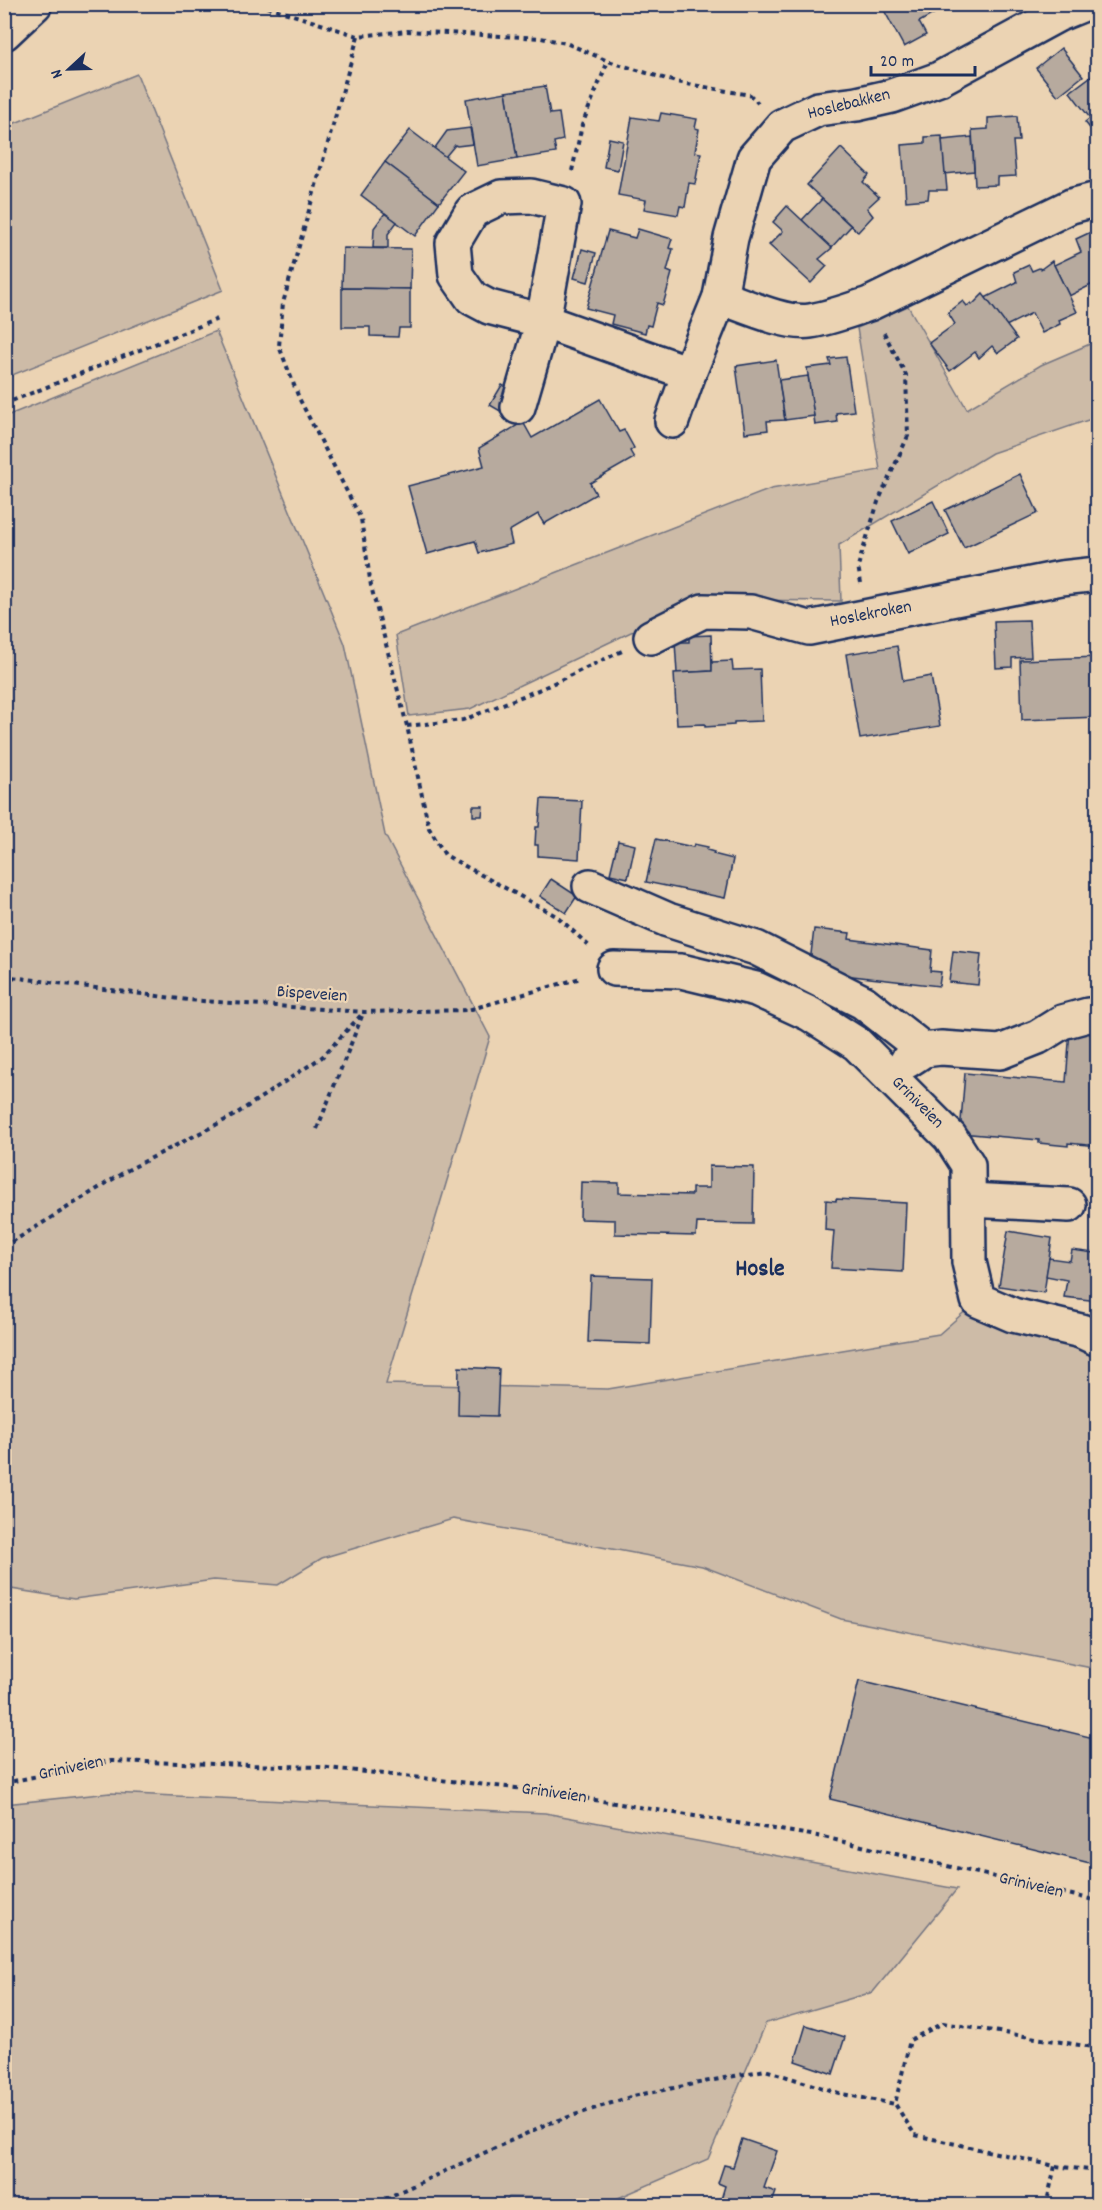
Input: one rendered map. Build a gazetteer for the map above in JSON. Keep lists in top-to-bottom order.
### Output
{
  "streets": {
    "street": ["Hoslebakken", "Hoslekroken", "Griniveien"],
    "path": ["Bispeveien"]
  },
  "crossings": [
    ["Bispeveien", "Griniveien"]
  ],
  "districts": ["Hosle"],
  "scale_bar": "20 m",
  "north": "left"
}
